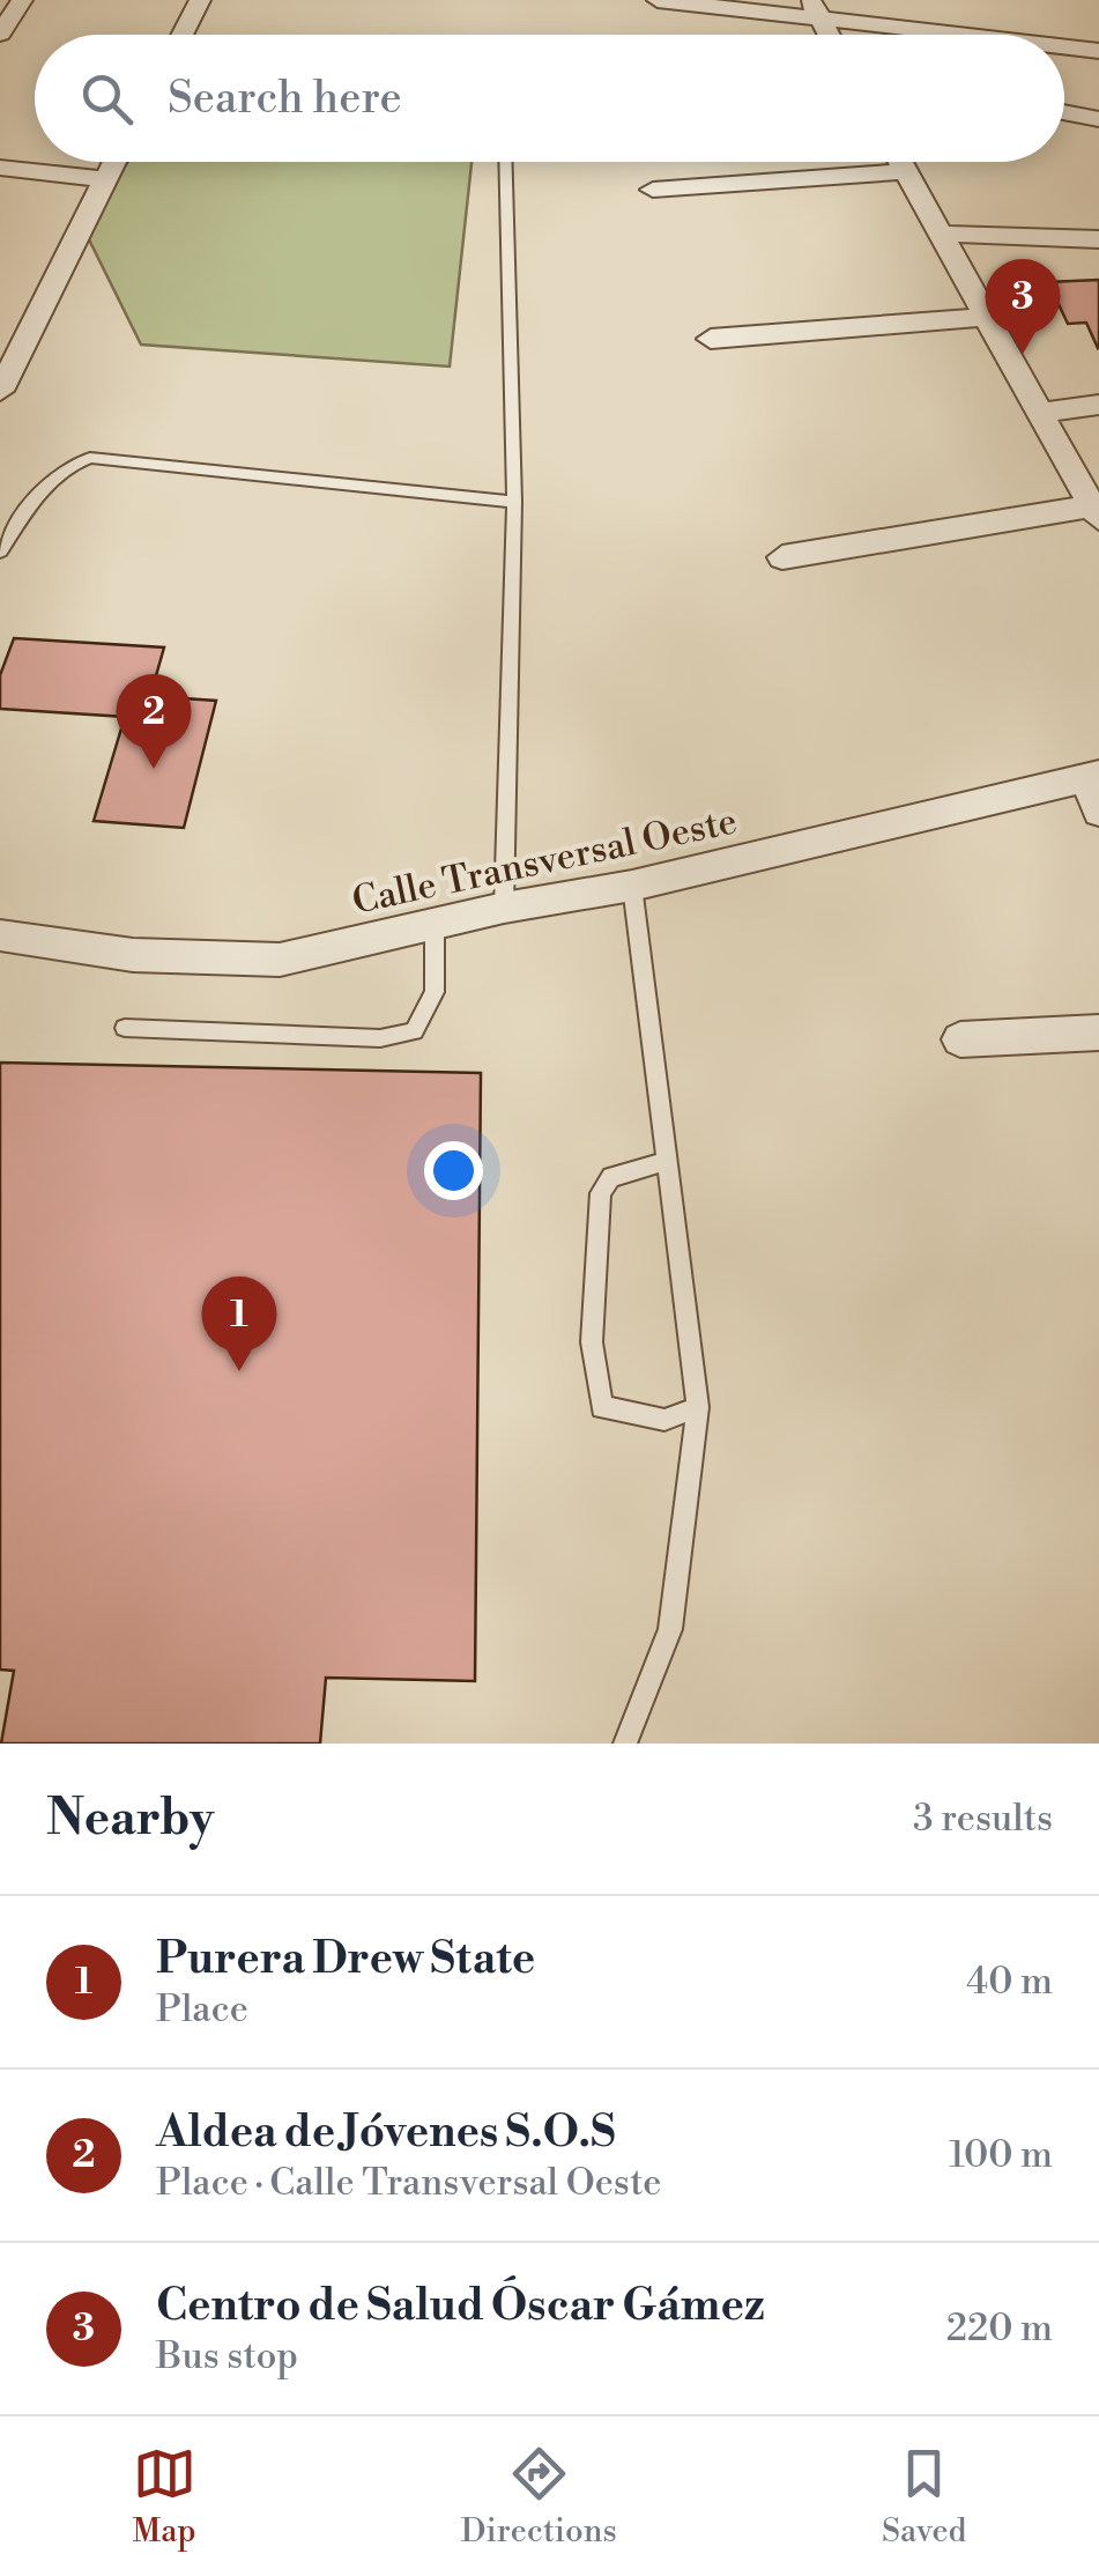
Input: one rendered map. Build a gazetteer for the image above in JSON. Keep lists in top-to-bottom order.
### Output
{
  "streets": {
    "street": ["Calle Transversal Oeste"]
  },
  "page": {
    "search": "Search here",
    "pins": ["3", "2", "1"],
    "heading": ["Nearby", "3 results"],
    "list": [
      {
        "mark": "1",
        "name": "Purera Drew State",
        "note": "Place",
        "value": "40 m"
      },
      {
        "mark": "2",
        "name": "Aldea de Jóvenes S.O.S",
        "note": "Place · Calle Transversal Oeste",
        "value": "100 m"
      },
      {
        "mark": "3",
        "name": "Centro de Salud Óscar Gámez",
        "note": "Bus stop",
        "value": "220 m"
      }
    ],
    "nav": ["Map", "Directions", "Saved"]
  }
}
